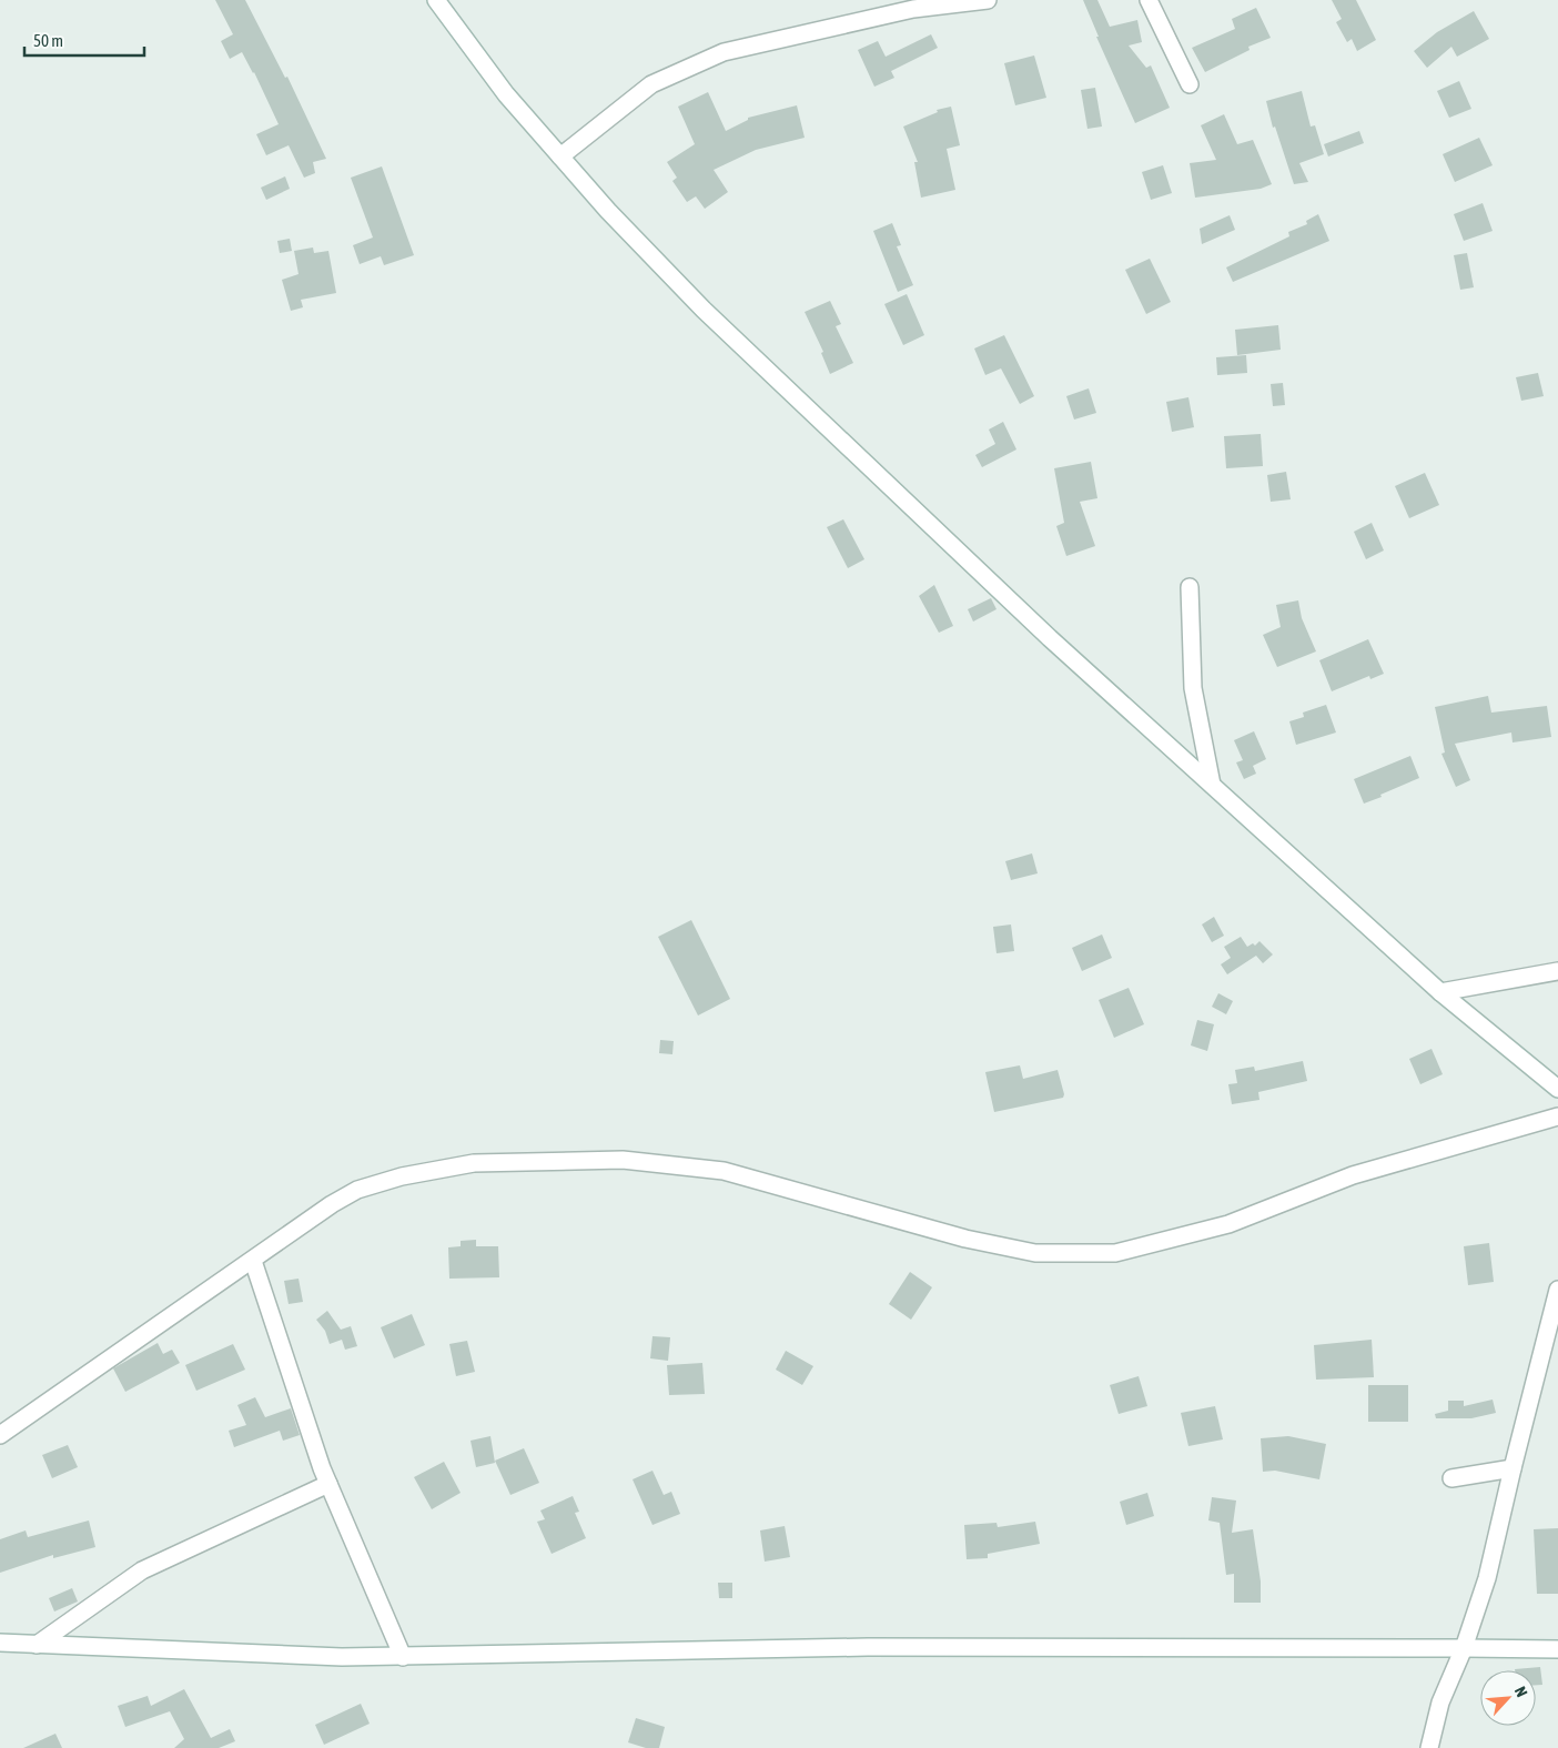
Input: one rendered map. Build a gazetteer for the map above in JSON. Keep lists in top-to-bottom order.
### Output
{
  "scale_bar": "50 m",
  "north": "top right"
}
